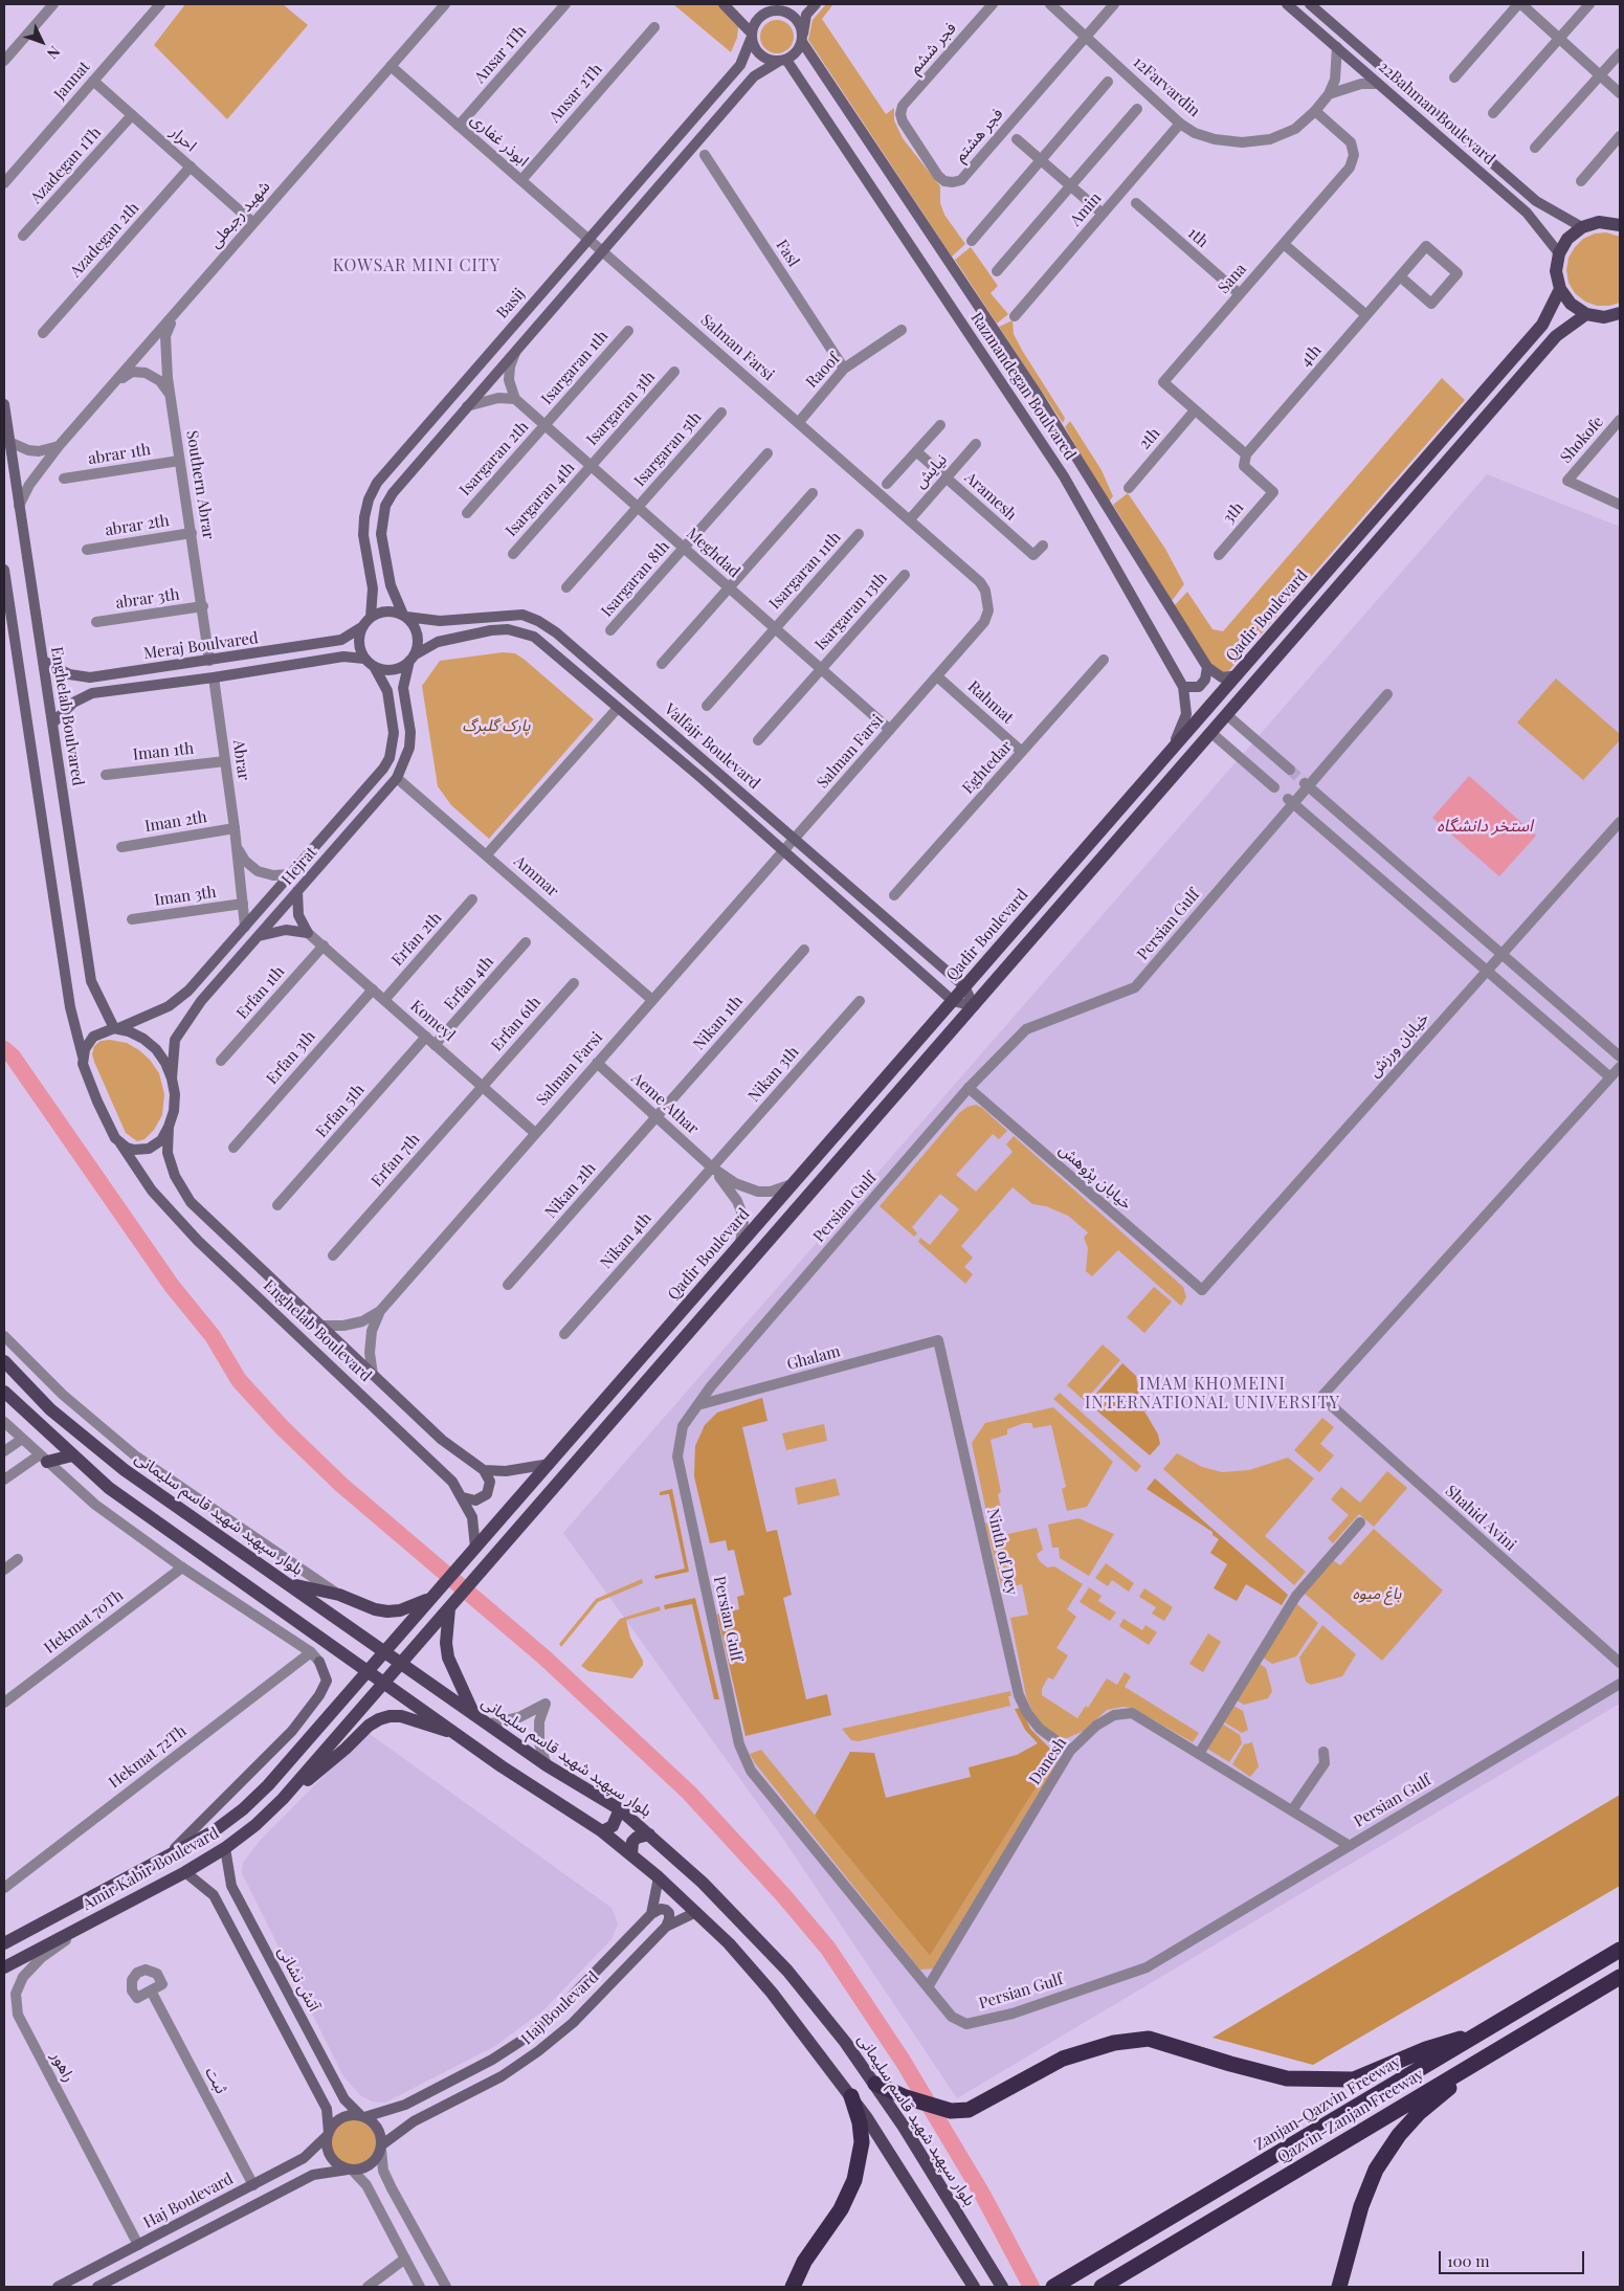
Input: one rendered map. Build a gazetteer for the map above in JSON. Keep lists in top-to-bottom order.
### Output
{
  "streets": {
    "highway": ["Zanjan-Qazvin Freeway", "Qazvin-Zanjan Freeway"],
    "main road": [
      "22Bahman Boulevard",
      "Basij",
      "Razmandegan Boulvared",
      "Qadir Boulevard",
      "Meraj Boulvared",
      "Enghelab Boulvared",
      "Valfajr Boulevard",
      "Hejrat",
      "Enghelab Boulevard",
      "بلوار سپهبد شهید قاسم سلیمانی",
      "Amir Kabir Boulevard",
      "آتش نشانی",
      "Haj Boulevard"
    ],
    "street": [
      "فجر ششم",
      "Ansar 1Th",
      "Jannat",
      "12Farvardin",
      "Ansar 2Th",
      "فجر هشتم",
      "احرار",
      "ابوذر غفاری",
      "Azadegan 1Th",
      "Amin",
      "شهید رجبعلی",
      "1th",
      "Azadegan 2th",
      "Fasl",
      "Sana",
      "Salman Farsi",
      "4th",
      "Isargaran 1th",
      "Raoof",
      "Isargaran 3th",
      "2th",
      "Shokofe",
      "Isargaran 5th",
      "abrar 1th",
      "Isargaran 2th",
      "نیایش",
      "Southern Abrar",
      "Aramesh",
      "Isargaran 4th",
      "3th",
      "abrar 2th",
      "Meghdad",
      "Isargaran 11th",
      "Isargaran 8th",
      "abrar 3th",
      "Isargaran 13th",
      "Rahmat",
      "Iman 1th",
      "Abrar",
      "Eghtedar",
      "Iman 2th",
      "Ammar",
      "Iman 3th",
      "Persian Gulf",
      "Erfan 2th",
      "Erfan 4th",
      "Erfan 1th",
      "Komeyl",
      "Nikan 1th",
      "Erfan 6th",
      "خیابان ورزش",
      "Erfan 3th",
      "Nikan 3th",
      "Aeme Athar",
      "Erfan 5th",
      "Erfan 7th",
      "خیابان پژوهش",
      "Nikan 2th",
      "Nikan 4th",
      "Ghalam",
      "Shahid Avini",
      "Ninth of Dey",
      "Hekmat 70Th",
      "Hekmat 72Th",
      "Danesh",
      "راهور",
      "ثبت"
    ]
  },
  "crossings": [
    ["فجر ششم", "فجر هشتم"],
    ["Ansar 1Th", "ابوذر غفاری"],
    ["Jannat", "احرار"],
    ["12Farvardin", "فجر هشتم"],
    ["12Farvardin", "Amin"],
    ["12Farvardin", "Sana"],
    ["Ansar 2Th", "ابوذر غفاری"],
    ["احرار", "Azadegan 1Th"],
    ["احرار", "شهید رجبعلی"],
    ["احرار", "Azadegan 2th"],
    ["ابوذر غفاری", "شهید رجبعلی"],
    ["ابوذر غفاری", "Basij"],
    ["ابوذر غفاری", "Salman Farsi"],
    ["شهید رجبعلی", "Southern Abrar"],
    ["شهید رجبعلی", "Enghelab Boulvared"],
    ["1th", "Sana"],
    ["Fasl", "Raoof"],
    ["Sana", "4th"],
    ["Sana", "2th"],
    ["Sana", "3th"],
    ["Basij", "Razmandegan Boulvared"],
    ["Basij", "Meraj Boulvared"],
    ["Basij", "Valfajr Boulevard"],
    ["Basij", "Hejrat"],
    ["Salman Farsi", "Raoof"],
    ["Salman Farsi", "نیایش"],
    ["Salman Farsi", "Meghdad"],
    ["Salman Farsi", "Rahmat"],
    ["Salman Farsi", "Valfajr Boulevard"],
    ["Salman Farsi", "Ammar"],
    ["Salman Farsi", "Komeyl"],
    ["Salman Farsi", "Aeme Athar"],
    ["Salman Farsi", "Enghelab Boulevard"],
    ["4th", "3th"],
    ["Isargaran 1th", "Isargaran 2th"],
    ["Isargaran 1th", "Meghdad"],
    ["Razmandegan Boulvared", "Qadir Boulevard"],
    ["Isargaran 3th", "Isargaran 4th"],
    ["Isargaran 3th", "Meghdad"],
    ["Isargaran 5th", "Meghdad"],
    ["abrar 1th", "Southern Abrar"],
    ["Isargaran 2th", "Meghdad"],
    ["نیایش", "Aramesh"],
    ["Southern Abrar", "abrar 2th"],
    ["Southern Abrar", "abrar 3th"],
    ["Southern Abrar", "Meraj Boulvared"],
    ["Isargaran 4th", "Meghdad"],
    ["Meghdad", "Isargaran 11th"],
    ["Meghdad", "Isargaran 8th"],
    ["Meghdad", "Isargaran 13th"],
    ["Qadir Boulevard", "Valfajr Boulevard"],
    ["Qadir Boulevard", "Aeme Athar"],
    ["Qadir Boulevard", "Enghelab Boulevard"],
    ["Qadir Boulevard", "بلوار سپهبد شهید قاسم سلیمانی"],
    ["Qadir Boulevard", "Amir Kabir Boulevard"],
    ["Meraj Boulvared", "Enghelab Boulvared"],
    ["Meraj Boulvared", "Valfajr Boulevard"],
    ["Meraj Boulvared", "Abrar"],
    ["Meraj Boulvared", "Hejrat"],
    ["Rahmat", "Eghtedar"],
    ["Enghelab Boulvared", "Hejrat"],
    ["Enghelab Boulvared", "Enghelab Boulevard"],
    ["Valfajr Boulevard", "Hejrat"],
    ["Iman 1th", "Abrar"],
    ["Abrar", "Iman 2th"],
    ["Abrar", "Hejrat"],
    ["Abrar", "Iman 3th"],
    ["Hejrat", "Ammar"],
    ["Hejrat", "Enghelab Boulevard"],
    ["Persian Gulf", "خیابان پژوهش"],
    ["Persian Gulf", "Ghalam"],
    ["Persian Gulf", "Danesh"],
    ["Erfan 2th", "Komeyl"],
    ["Erfan 4th", "Komeyl"],
    ["Erfan 1th", "Komeyl"],
    ["Komeyl", "Erfan 6th"],
    ["Komeyl", "Erfan 3th"],
    ["Komeyl", "Erfan 5th"],
    ["Komeyl", "Erfan 7th"],
    ["Nikan 1th", "Aeme Athar"],
    ["Nikan 1th", "Nikan 2th"],
    ["Erfan 6th", "Erfan 7th"],
    ["خیابان ورزش", "خیابان پژوهش"],
    ["Nikan 3th", "Aeme Athar"],
    ["Nikan 3th", "Nikan 4th"],
    ["Aeme Athar", "Nikan 2th"],
    ["Aeme Athar", "Nikan 4th"],
    ["Ghalam", "Ninth of Dey"],
    ["بلوار سپهبد شهید قاسم سلیمانی", "Amir Kabir Boulevard"],
    ["Ninth of Dey", "Danesh"],
    ["Amir Kabir Boulevard", "آتش نشانی"],
    ["Amir Kabir Boulevard", "راهور"],
    ["آتش نشانی", "Haj Boulevard"],
    ["Haj Boulevard", "راهور"],
    ["Haj Boulevard", "ثبت"]
  ],
  "districts": ["KOWSAR MINI CITY", "IMAM KHOMEINI INTERNATIONAL UNIVERSITY"],
  "water": ["استخر دانشگاه"],
  "parks": ["پارک گلبرگ", "باغ میوه"],
  "scale_bar": "100 m",
  "north": "bottom right"
}
